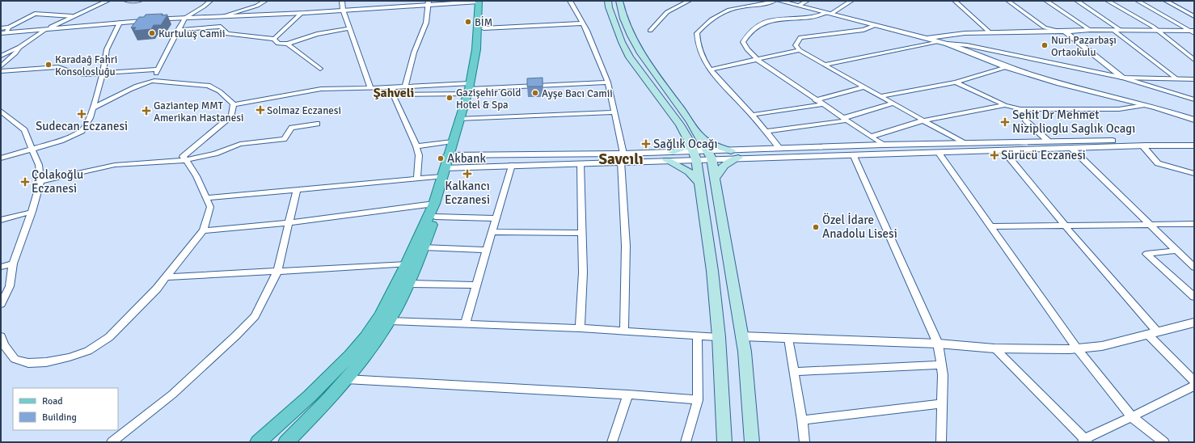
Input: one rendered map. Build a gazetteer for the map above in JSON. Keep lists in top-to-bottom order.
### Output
{
  "districts": ["Şahveli", "Savcılı"],
  "places": {
    "other": [
      "BİM",
      "Kurtuluş Camii",
      "Nuri Pazarbaşı Ortaokulu",
      "Karadağ Fahri Konsolosluğu",
      "Ayşe Bacı Camii",
      "Gazişehir Gold Hotel & Spa",
      "Akbank",
      "Özel İdare Anadolu Lisesi"
    ],
    "health": [
      "Solmaz Eczanesi",
      "Gaziantep MMT Amerikan Hastanesi",
      "Sudecan Eczanesi",
      "Sehit Dr Mehmet Niziplioglu Saglık Ocagı",
      "Sağlık Ocağı",
      "Sürücü Eczanesi",
      "Kalkancı Eczanesi",
      "Çolakoğlu Eczanesi"
    ]
  },
  "legend": ["Road", "Building"]
}
